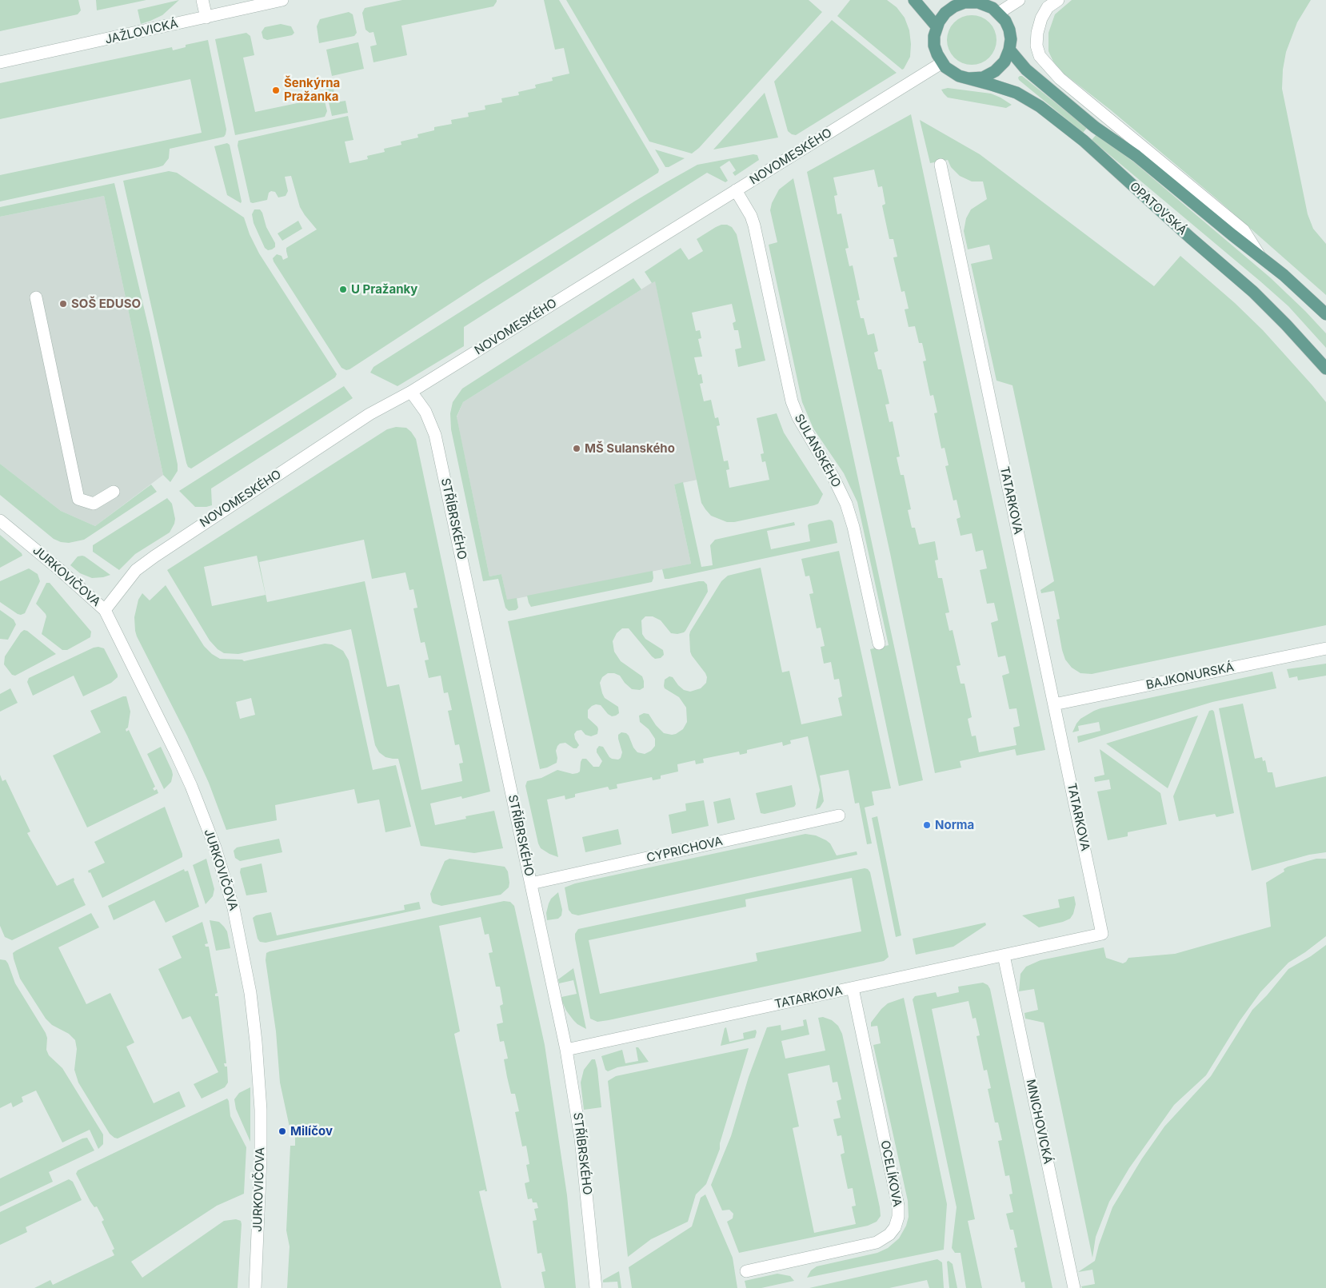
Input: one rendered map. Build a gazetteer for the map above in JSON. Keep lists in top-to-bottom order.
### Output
{
  "streets": {
    "main road": ["OPATOVSKÁ"],
    "street": [
      "JAŽLOVICKÁ",
      "NOVOMESKÉHO",
      "SULANSKÉHO",
      "TATARKOVA",
      "STŘÍBRSKÉHO",
      "JURKOVIČOVA",
      "BAJKONURSKÁ",
      "CYPRICHOVA",
      "MNICHOVICKÁ",
      "OCELÍKOVA"
    ]
  },
  "crossings": [
    ["NOVOMESKÉHO", "OPATOVSKÁ"],
    ["NOVOMESKÉHO", "SULANSKÉHO"],
    ["NOVOMESKÉHO", "STŘÍBRSKÉHO"],
    ["NOVOMESKÉHO", "JURKOVIČOVA"],
    ["TATARKOVA", "STŘÍBRSKÉHO"],
    ["TATARKOVA", "BAJKONURSKÁ"],
    ["TATARKOVA", "MNICHOVICKÁ"],
    ["TATARKOVA", "OCELÍKOVA"],
    ["STŘÍBRSKÉHO", "CYPRICHOVA"]
  ],
  "places": [
    "Šenkýrna Pražanka",
    "U Pražanky",
    "SOŠ EDUSO",
    "MŠ Sulanského",
    "Norma",
    "Milíčov"
  ]
}
